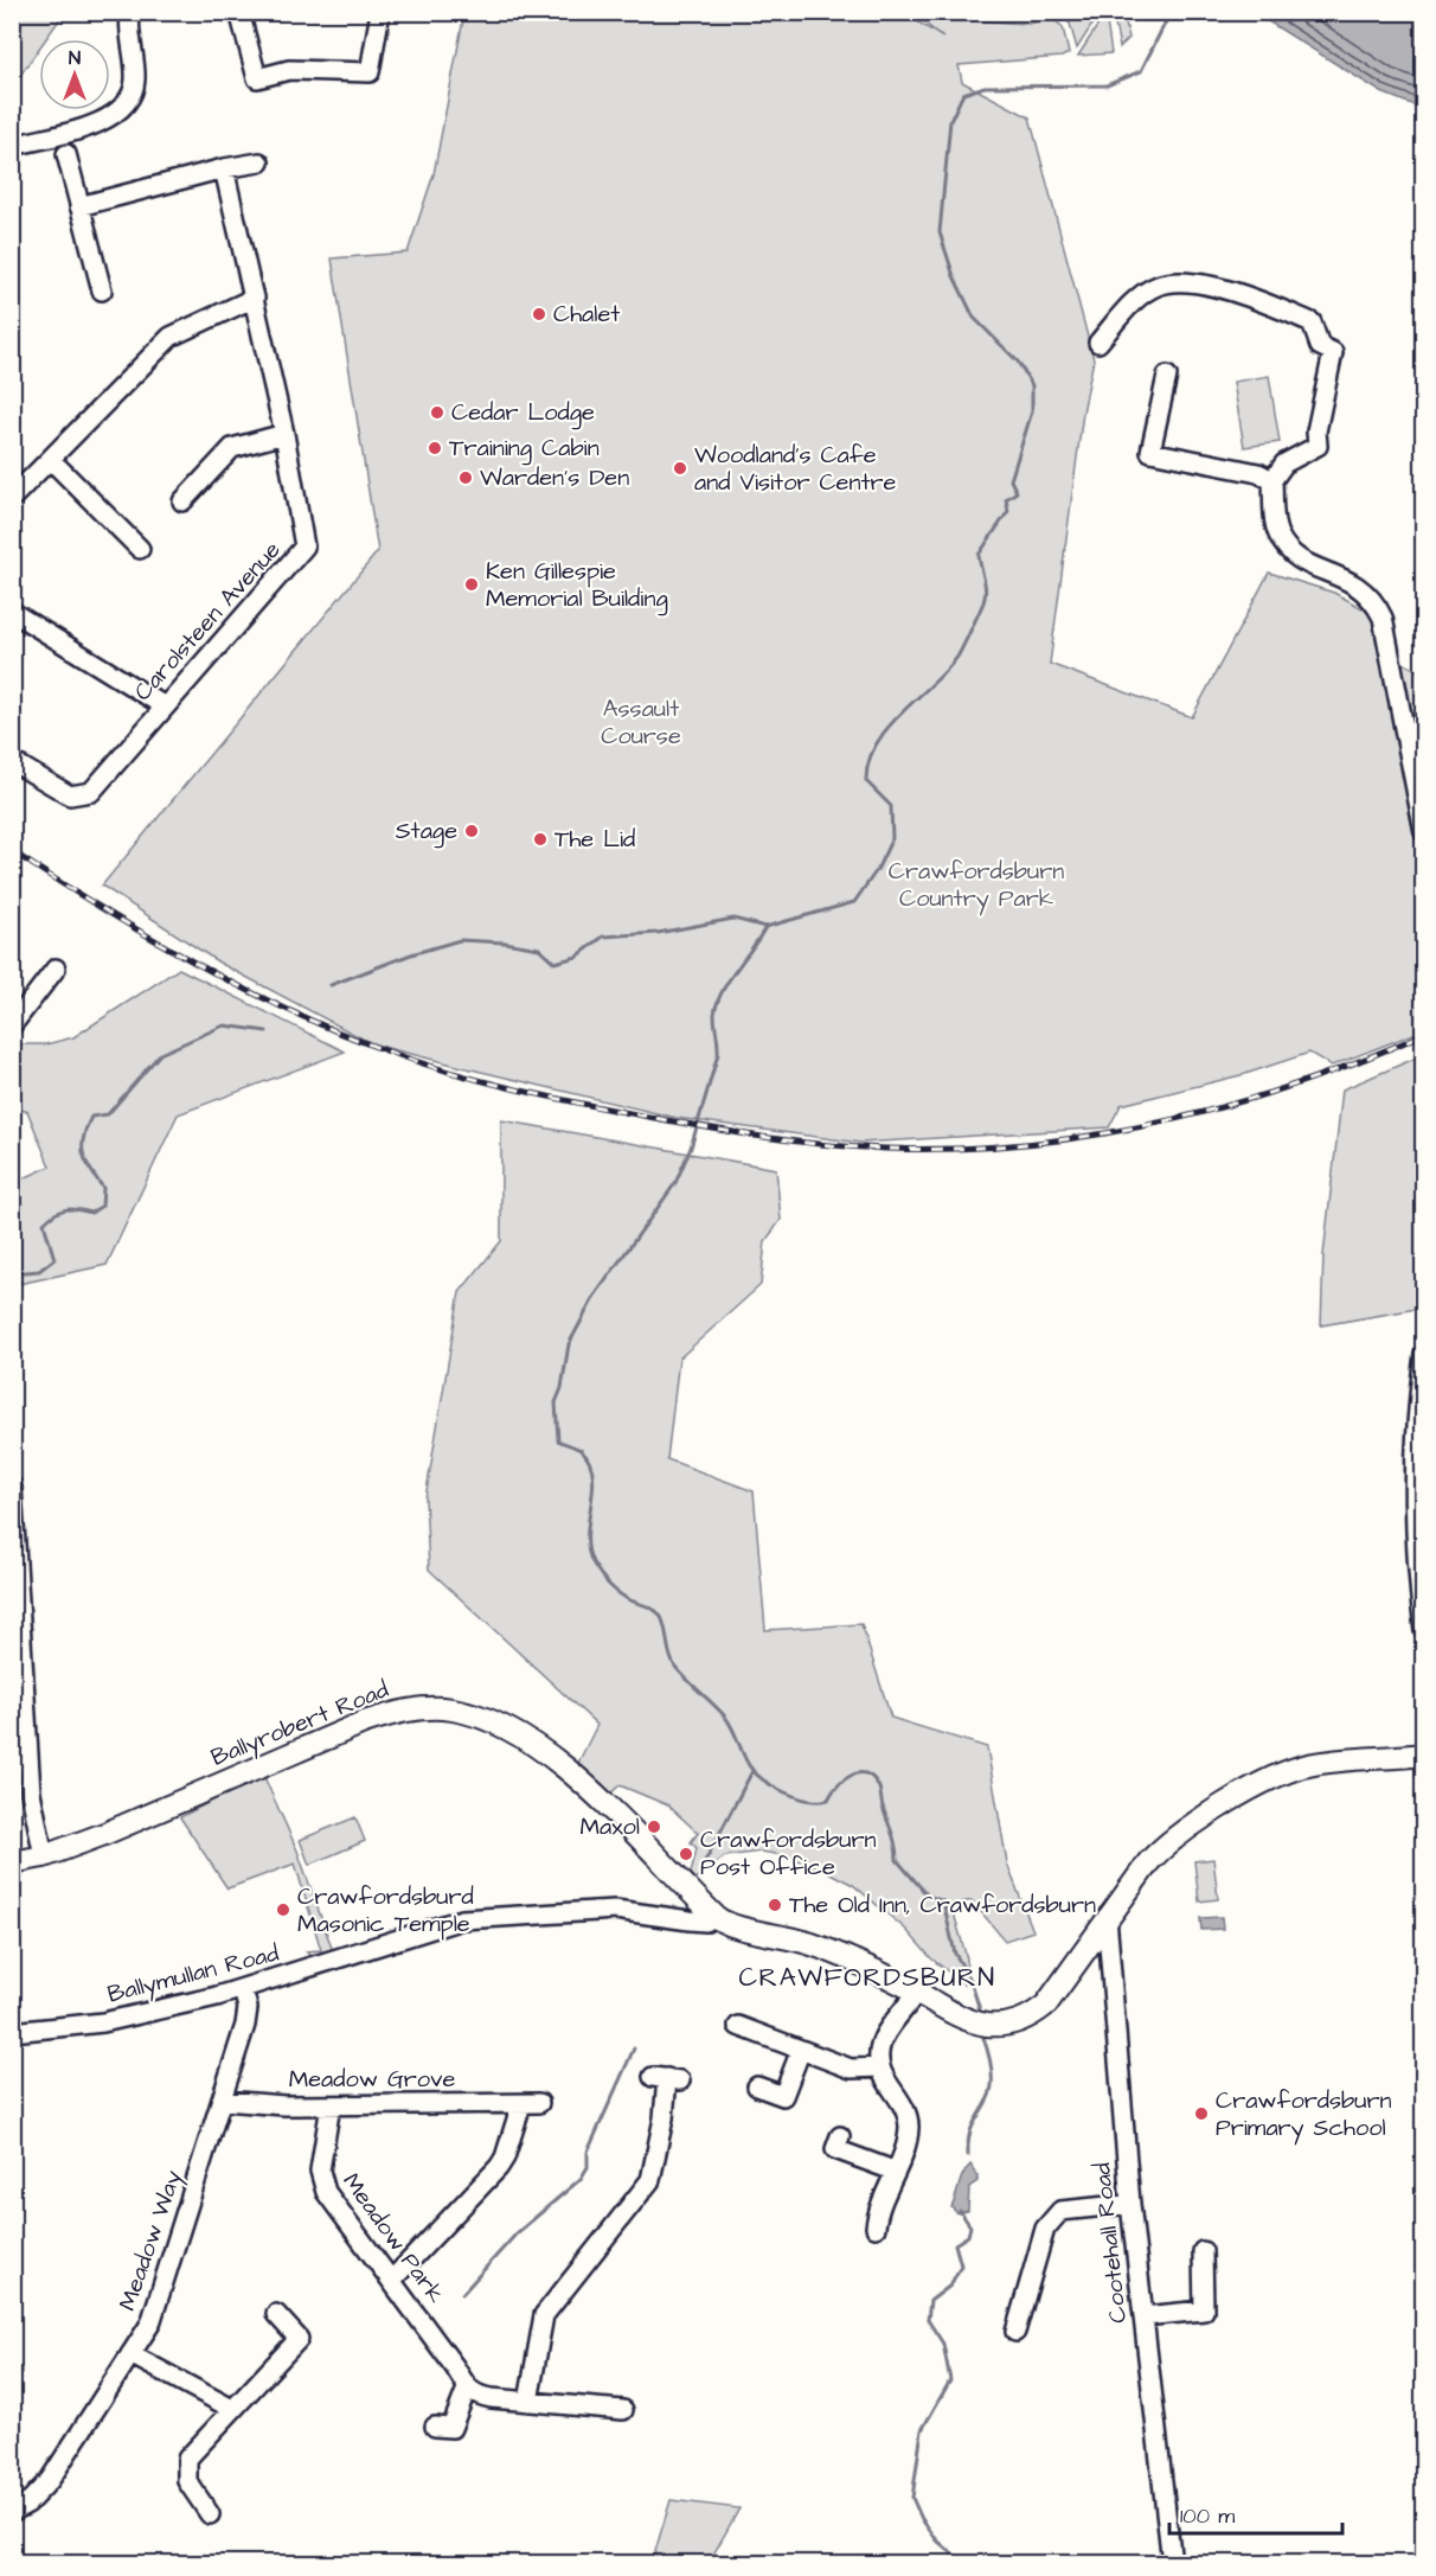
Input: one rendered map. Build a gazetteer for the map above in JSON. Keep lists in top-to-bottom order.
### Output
{
  "streets": {
    "main road": ["Ballyrobert Road"],
    "street": [
      "Carolsteen Avenue",
      "Ballymullan Road",
      "Meadow Grove",
      "Meadow Park",
      "Meadow Way",
      "Cootehall Road"
    ]
  },
  "crossings": [
    ["Ballyrobert Road", "Ballymullan Road"],
    ["Ballymullan Road", "Meadow Way"],
    ["Meadow Grove", "Meadow Park"],
    ["Meadow Grove", "Meadow Way"]
  ],
  "districts": ["CRAWFORDSBURN"],
  "parks": ["Assault Course", "Crawfordsburn Country Park"],
  "places": [
    "Chalet",
    "Cedar Lodge",
    "Training Cabin",
    "Woodland's Cafe and Visitor Centre",
    "Warden's Den",
    "Ken Gillespie Memorial Building",
    "Stage",
    "The Lid",
    "Maxol",
    "Crawfordsburn Post Office",
    "The Old Inn, Crawfordsburn",
    "Crawfordsburd Masonic Temple",
    "Crawfordsburn Primary School"
  ],
  "scale_bar": "100 m",
  "north": "top"
}
